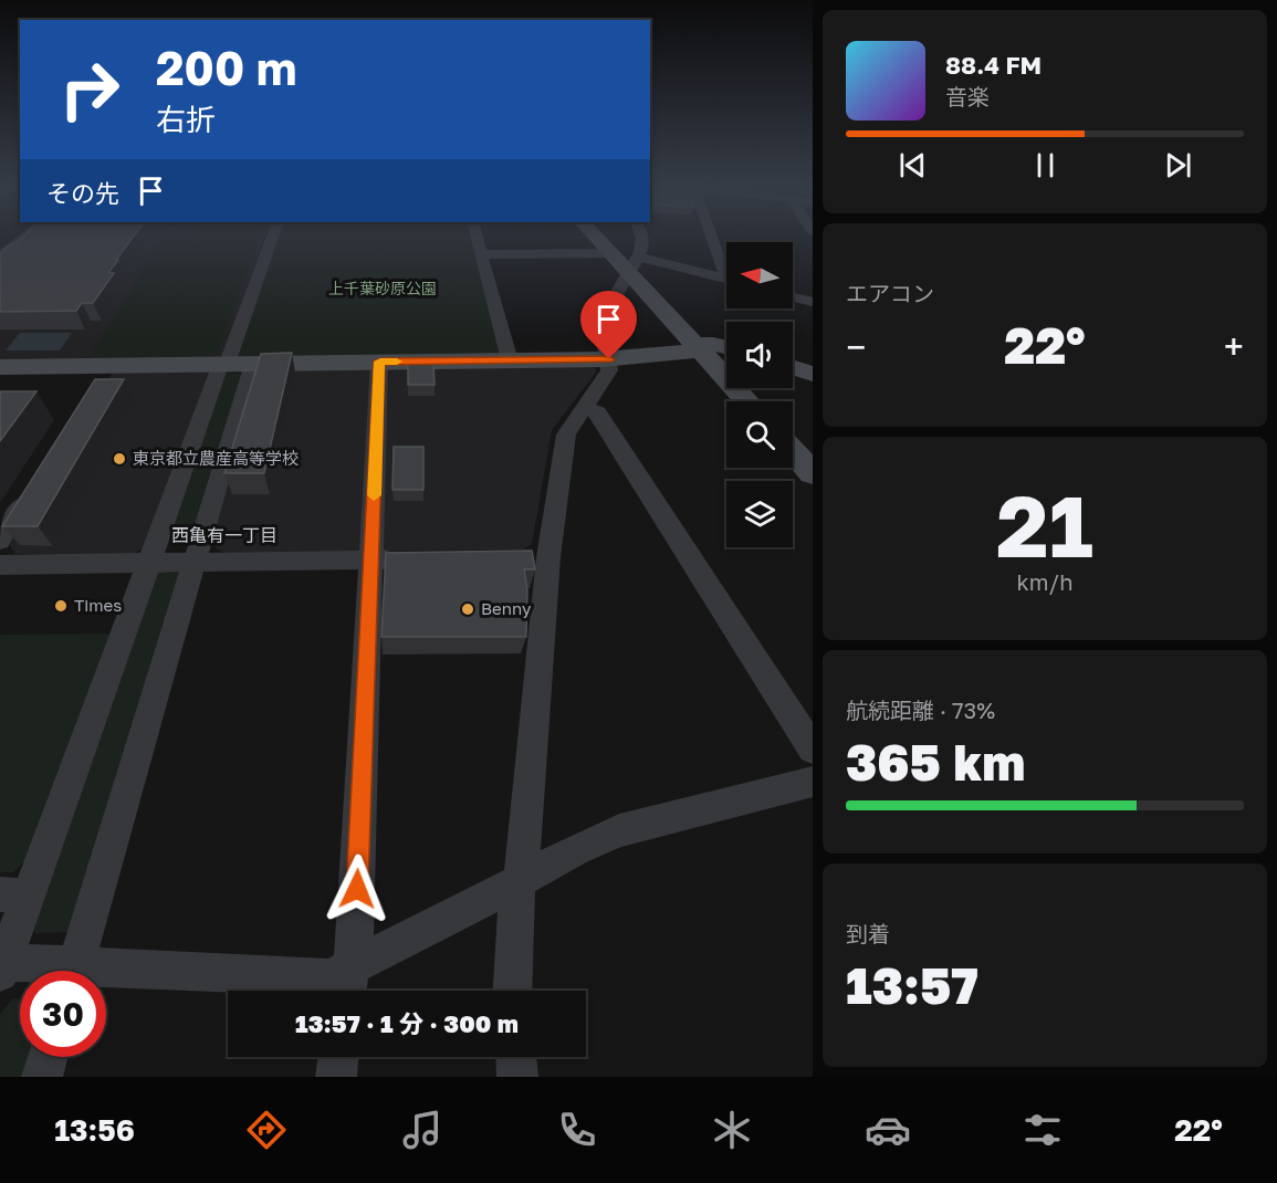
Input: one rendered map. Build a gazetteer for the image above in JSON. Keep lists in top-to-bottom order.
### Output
{
  "districts": ["西亀有一丁目"],
  "parks": ["上千葉砂原公園"],
  "places": ["東京都立農産高等学校", "Times", "Benny"],
  "north": "left",
  "page": {
    "turn": ["200 m", "右折"],
    "song": ["88.4 FM", "音楽"],
    "then": "その先",
    "tile": [
      "エアコン",
      ["21", "km/h"],
      ["航続距離 · 73%", "365 km"],
      ["到着", "13:57"]
    ],
    "heat": ["−", "22°", "+"],
    "limit": "30",
    "trip": "13:57 · 1 分 · 300 m",
    "tabs": ["13:56", "22°"]
  }
}
